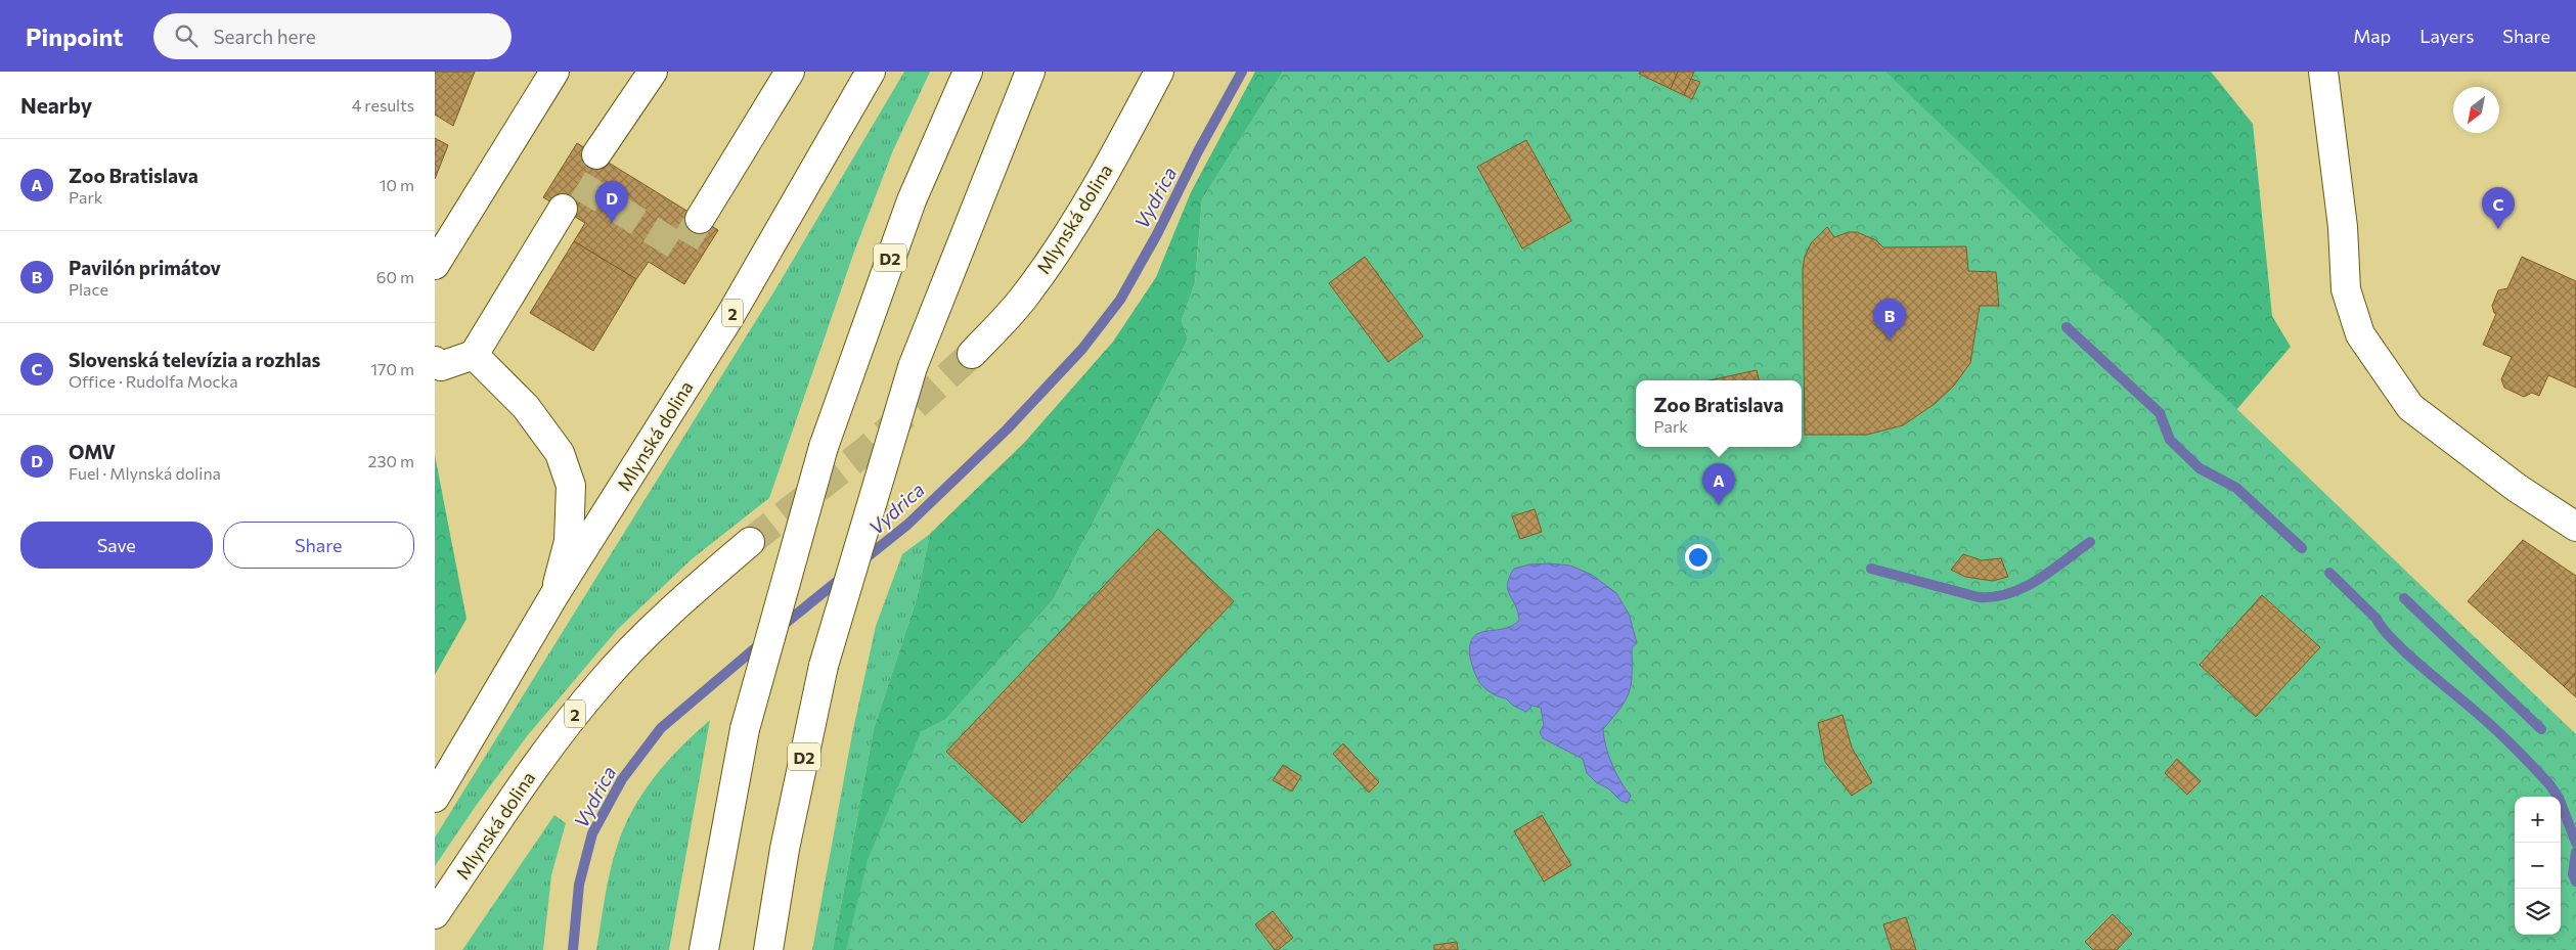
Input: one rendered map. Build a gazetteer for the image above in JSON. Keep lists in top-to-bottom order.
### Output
{
  "streets": {
    "main road": ["Mlynská dolina", "D2", "2"]
  },
  "water": ["Vydrica"],
  "north": "bottom left",
  "page": {
    "header": "Pinpoint",
    "search": "Search here",
    "nav": ["Map", "Layers", "Share"],
    "heading": ["Nearby", "4 results"],
    "list": [
      {
        "mark": "A",
        "name": "Zoo Bratislava",
        "note": "Park",
        "value": "10 m"
      },
      {
        "mark": "B",
        "name": "Pavilón primátov",
        "note": "Place",
        "value": "60 m"
      },
      {
        "mark": "C",
        "name": "Slovenská televízia a rozhlas",
        "note": "Office · Rudolfa Mocka",
        "value": "170 m"
      },
      {
        "mark": "D",
        "name": "OMV",
        "note": "Fuel · Mlynská dolina",
        "value": "230 m"
      }
    ],
    "pins": [
      "D",
      "C",
      "B",
      "A"
    ],
    "popup": ["Zoo Bratislava", "Park"],
    "buttons": ["Save", "Share"],
    "map_buttons": ["+", "−"]
  }
}
